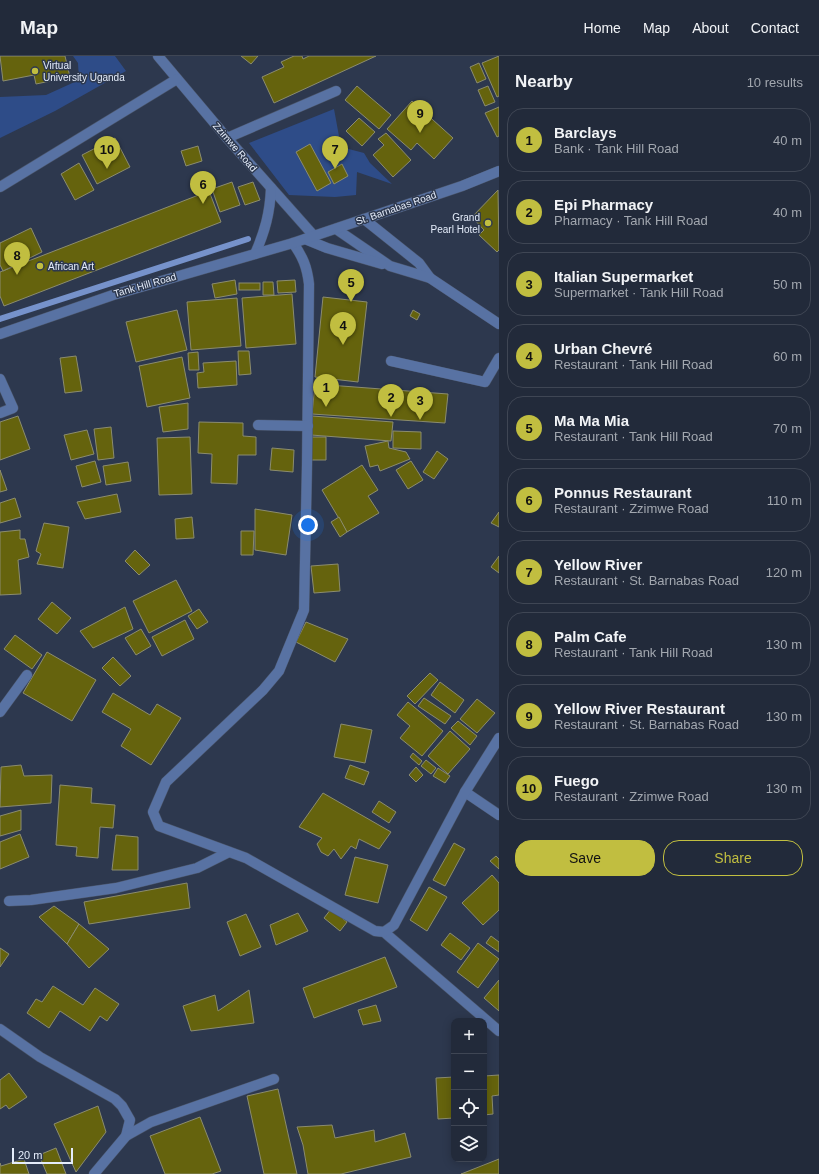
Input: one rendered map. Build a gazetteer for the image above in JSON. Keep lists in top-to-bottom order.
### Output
{
  "streets": {
    "street": ["Zzimwe Road", "St. Barnabas Road", "Tank Hill Road"]
  },
  "crossings": [
    ["Zzimwe Road", "St. Barnabas Road"],
    ["St. Barnabas Road", "Tank Hill Road"]
  ],
  "places": ["Virtual University Uganda", "Grand Pearl Hotel", "African Art"],
  "scale_bar": "20 m",
  "page": {
    "header": "Map",
    "nav": [
      "Home",
      "Map",
      "About",
      "Contact"
    ],
    "heading": ["Nearby", "10 results"],
    "pins": [
      "9",
      "7",
      "10",
      "6",
      "8",
      "5",
      "4",
      "1",
      "2",
      "3"
    ],
    "list": [
      {
        "mark": "1",
        "name": "Barclays",
        "note": "Bank · Tank Hill Road",
        "value": "40 m"
      },
      {
        "mark": "2",
        "name": "Epi Pharmacy",
        "note": "Pharmacy · Tank Hill Road",
        "value": "40 m"
      },
      {
        "mark": "3",
        "name": "Italian Supermarket",
        "note": "Supermarket · Tank Hill Road",
        "value": "50 m"
      },
      {
        "mark": "4",
        "name": "Urban Chevré",
        "note": "Restaurant · Tank Hill Road",
        "value": "60 m"
      },
      {
        "mark": "5",
        "name": "Ma Ma Mia",
        "note": "Restaurant · Tank Hill Road",
        "value": "70 m"
      },
      {
        "mark": "6",
        "name": "Ponnus Restaurant",
        "note": "Restaurant · Zzimwe Road",
        "value": "110 m"
      },
      {
        "mark": "7",
        "name": "Yellow River",
        "note": "Restaurant · St. Barnabas Road",
        "value": "120 m"
      },
      {
        "mark": "8",
        "name": "Palm Cafe",
        "note": "Restaurant · Tank Hill Road",
        "value": "130 m"
      },
      {
        "mark": "9",
        "name": "Yellow River Restaurant",
        "note": "Restaurant · St. Barnabas Road",
        "value": "130 m"
      },
      {
        "mark": "10",
        "name": "Fuego",
        "note": "Restaurant · Zzimwe Road",
        "value": "130 m"
      }
    ],
    "buttons": ["Save", "Share"],
    "map_buttons": ["+", "−"],
    "scale": "20 m"
  }
}
